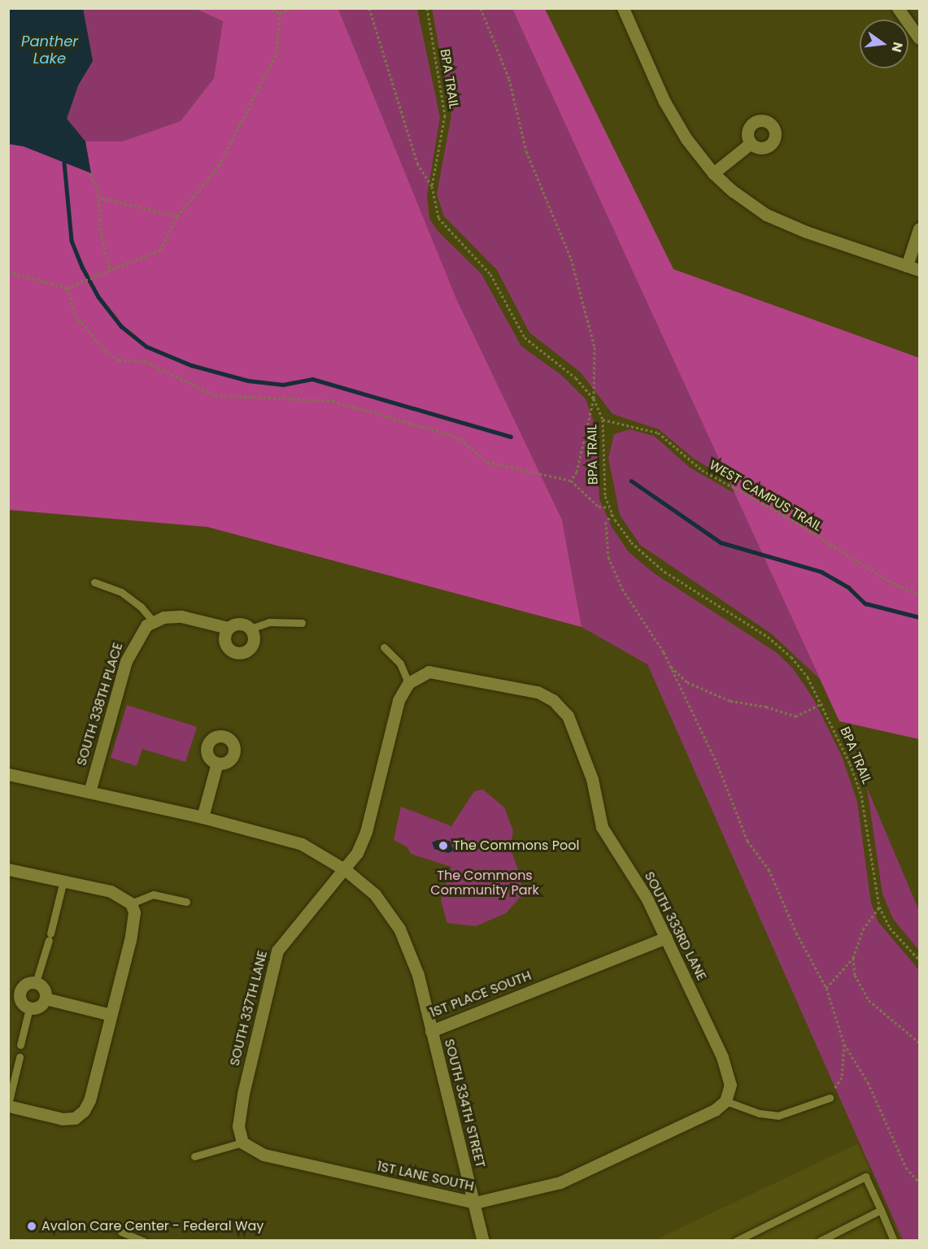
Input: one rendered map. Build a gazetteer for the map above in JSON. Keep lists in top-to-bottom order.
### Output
{
  "streets": {
    "street": [
      "SOUTH 338TH PLACE",
      "SOUTH 333RD LANE",
      "1ST PLACE SOUTH",
      "SOUTH 337TH LANE",
      "SOUTH 334TH STREET",
      "1ST LANE SOUTH"
    ],
    "path": ["BPA TRAIL", "WEST CAMPUS TRAIL"]
  },
  "crossings": [
    ["BPA TRAIL", "WEST CAMPUS TRAIL"],
    ["SOUTH 338TH PLACE", "1ST PLACE SOUTH"],
    ["SOUTH 333RD LANE", "1ST PLACE SOUTH"],
    ["SOUTH 333RD LANE", "SOUTH 337TH LANE"],
    ["SOUTH 333RD LANE", "1ST LANE SOUTH"],
    ["1ST PLACE SOUTH", "SOUTH 337TH LANE"],
    ["1ST PLACE SOUTH", "SOUTH 334TH STREET"],
    ["SOUTH 337TH LANE", "1ST LANE SOUTH"],
    ["SOUTH 334TH STREET", "1ST LANE SOUTH"]
  ],
  "water": ["Panther Lake"],
  "parks": ["The Commons Community Park"],
  "places": ["The Commons Pool", "Avalon Care Center - Federal Way"],
  "north": "right"
}
